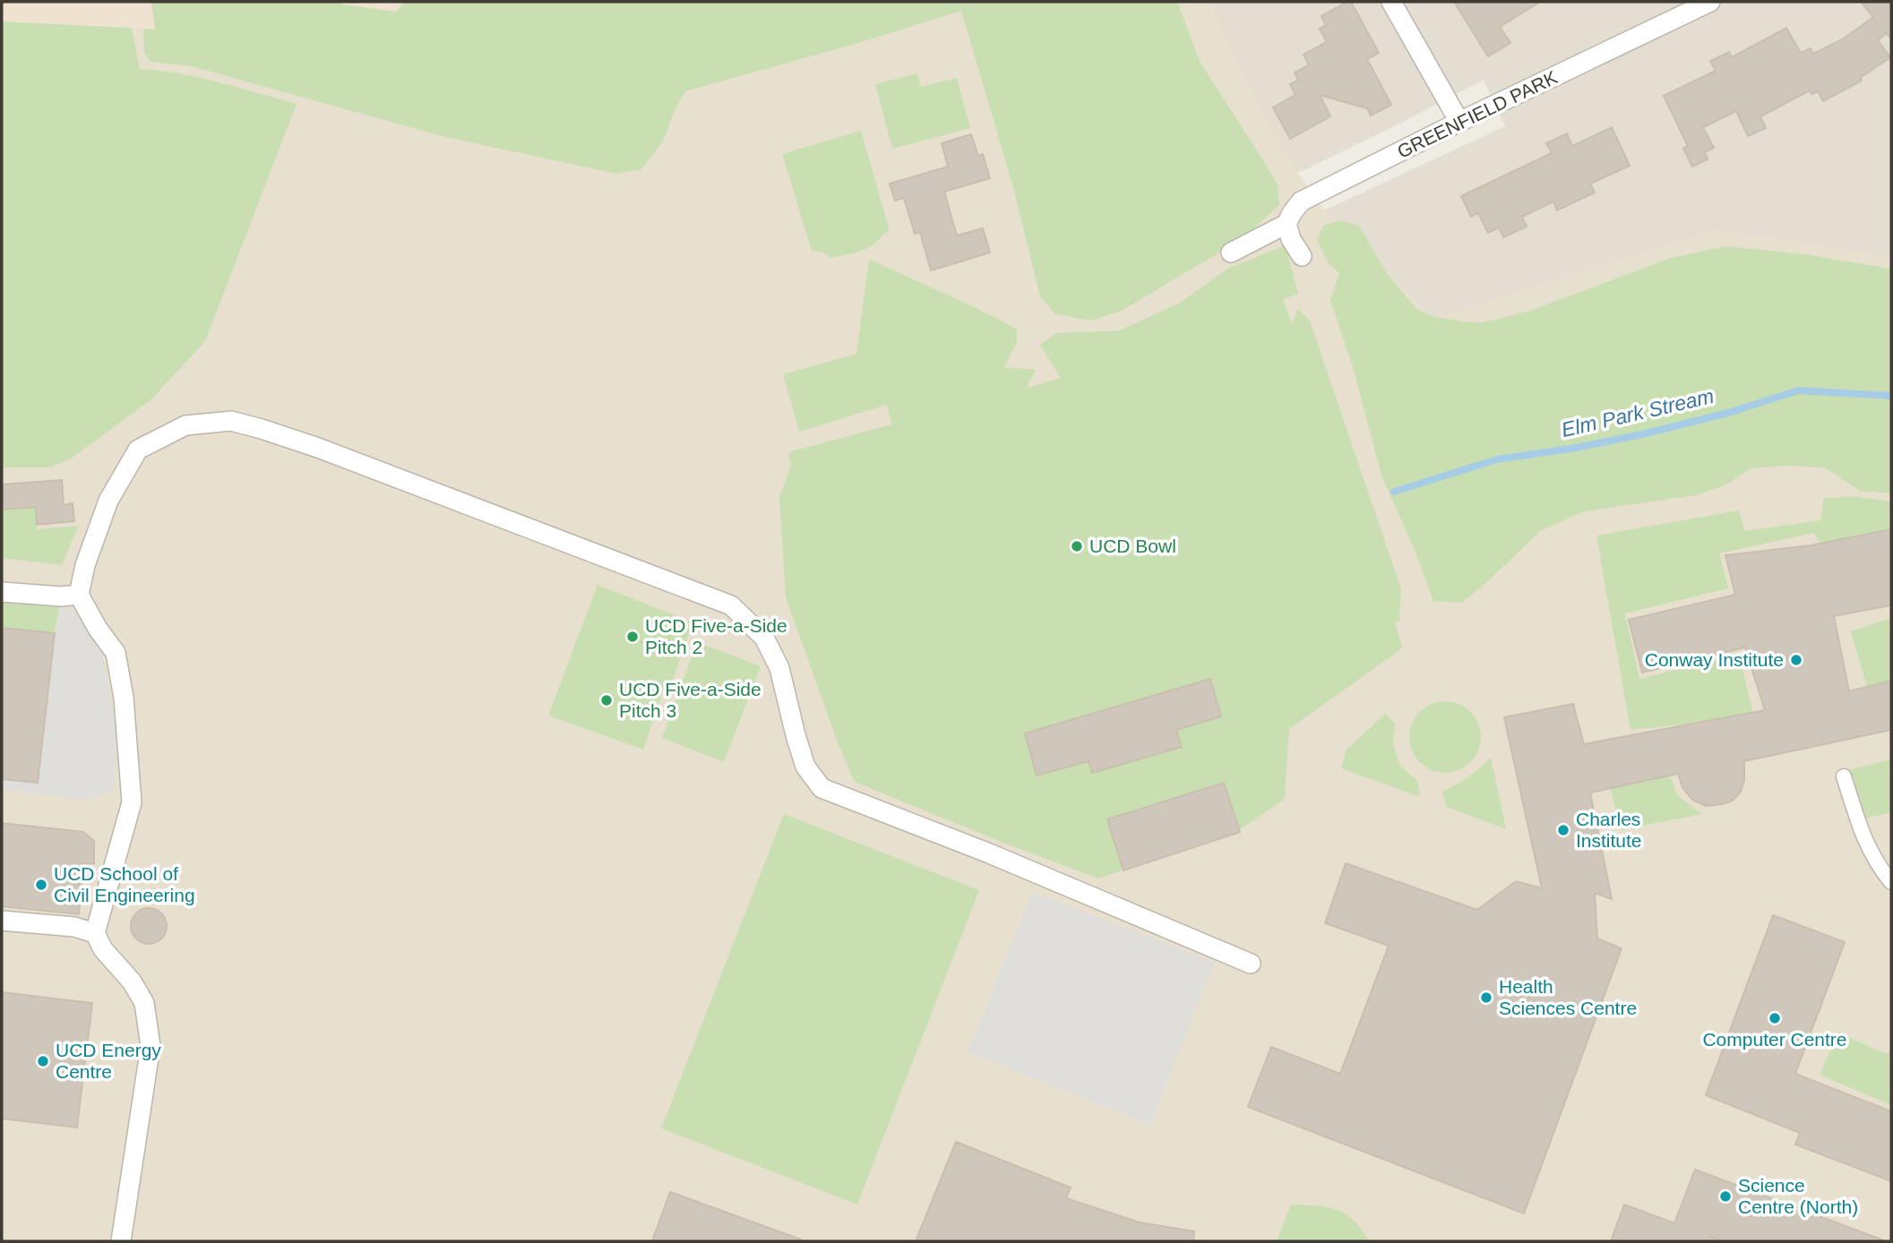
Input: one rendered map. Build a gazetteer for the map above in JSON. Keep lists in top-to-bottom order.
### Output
{
  "streets": {
    "street": ["GREENFIELD PARK"]
  },
  "water": ["Elm Park Stream"],
  "places": [
    "UCD Bowl",
    "UCD Five-a-Side Pitch 2",
    "Conway Institute",
    "UCD Five-a-Side Pitch 3",
    "Charles Institute",
    "UCD School of Civil Engineering",
    "Health Sciences Centre",
    "Computer Centre",
    "UCD Energy Centre",
    "Science Centre (North)"
  ]
}
